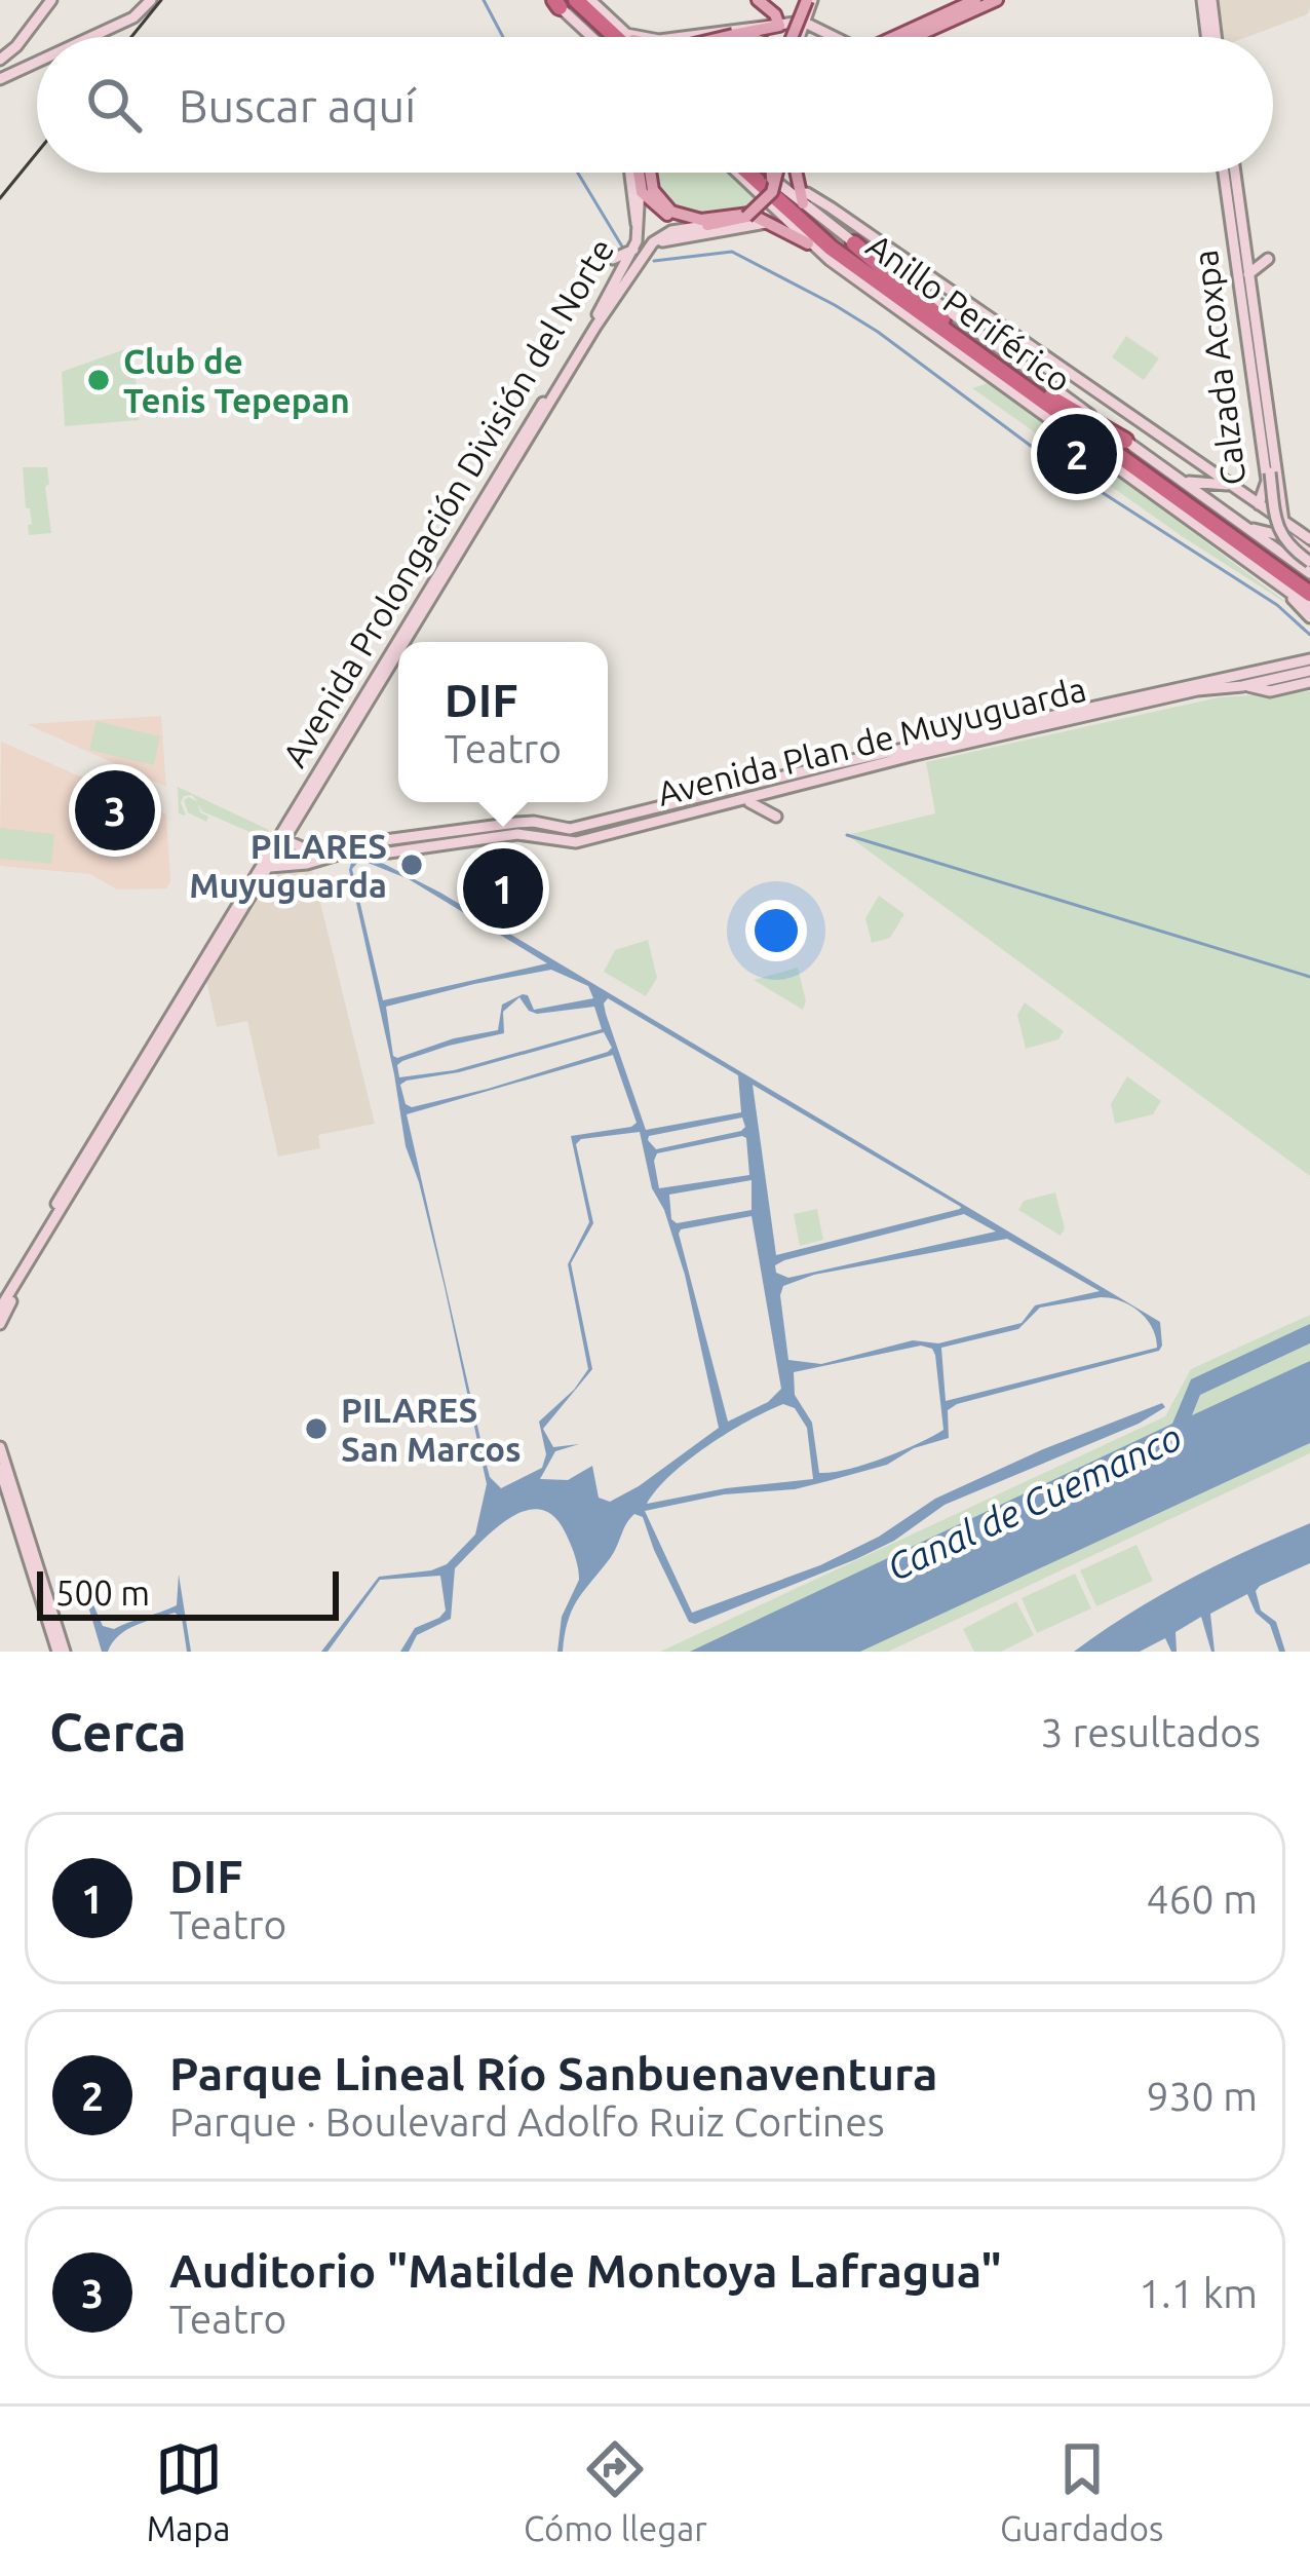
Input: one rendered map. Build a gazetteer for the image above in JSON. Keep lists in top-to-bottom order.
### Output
{
  "streets": {
    "highway": ["Anillo Periférico"],
    "main road": ["Calzada Acoxpa", "Avenida Prolongación División del Norte", "Avenida Plan de Muyuguarda"]
  },
  "crossings": [
    ["Avenida Prolongación División del Norte", "Avenida Plan de Muyuguarda"]
  ],
  "water": ["Canal de Cuemanco"],
  "places": ["Club de Tenis Tepepan", "PILARES Muyuguarda", "PILARES San Marcos"],
  "scale_bar": "500 m",
  "page": {
    "search": "Buscar aquí",
    "pins": ["2", "3", "1"],
    "popup": ["DIF", "Teatro"],
    "scale": "500 m",
    "heading": ["Cerca", "3 resultados"],
    "list": [
      {
        "mark": "1",
        "name": "DIF",
        "note": "Teatro",
        "value": "460 m"
      },
      {
        "mark": "2",
        "name": "Parque Lineal Río Sanbuenaventura",
        "note": "Parque · Boulevard Adolfo Ruiz Cortines",
        "value": "930 m"
      },
      {
        "mark": "3",
        "name": "Auditorio \"Matilde Montoya Lafragua\"",
        "note": "Teatro",
        "value": "1.1 km"
      }
    ],
    "nav": ["Mapa", "Cómo llegar", "Guardados"]
  }
}
